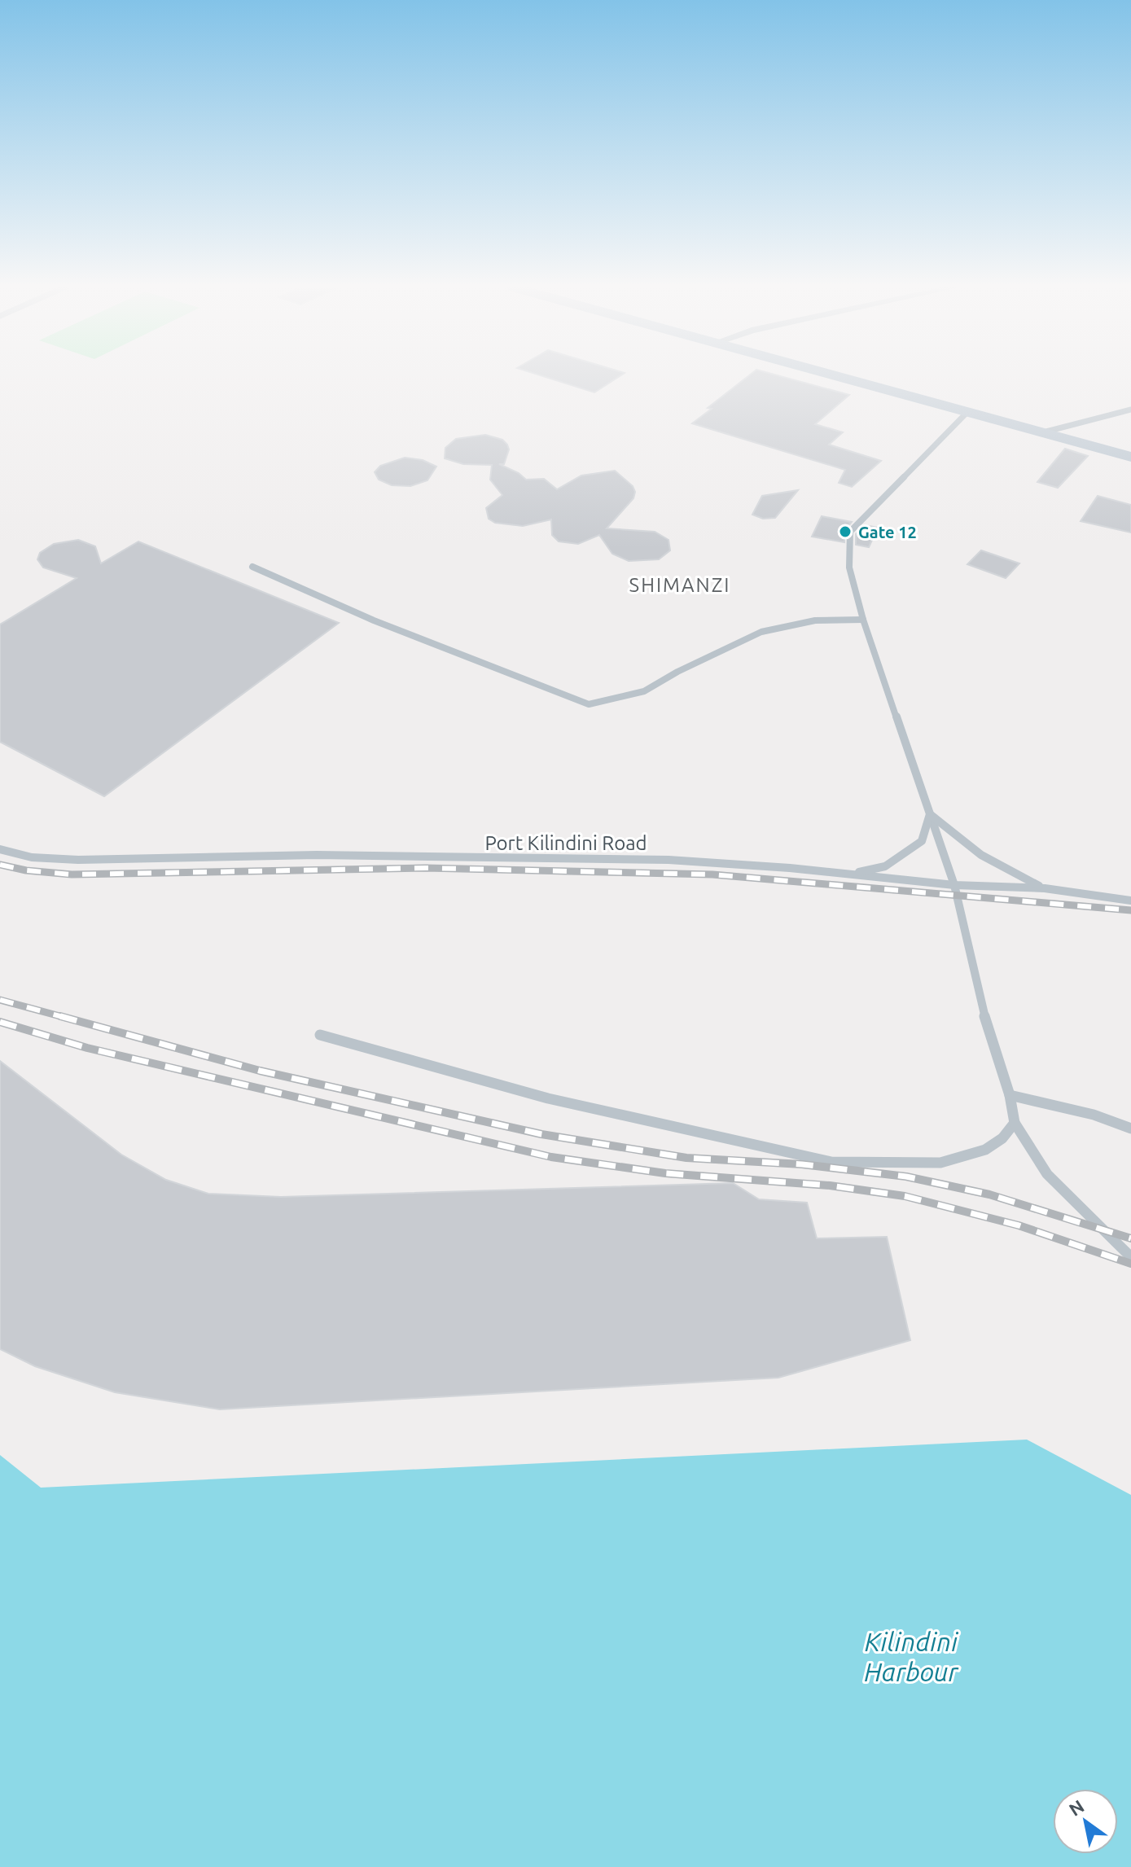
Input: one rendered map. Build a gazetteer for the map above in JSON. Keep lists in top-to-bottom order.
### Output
{
  "streets": {
    "lane": ["Port Kilindini Road"]
  },
  "districts": ["SHIMANZI"],
  "water": ["Kilindini Harbour"],
  "places": ["Gate 12"],
  "north": "top left"
}
